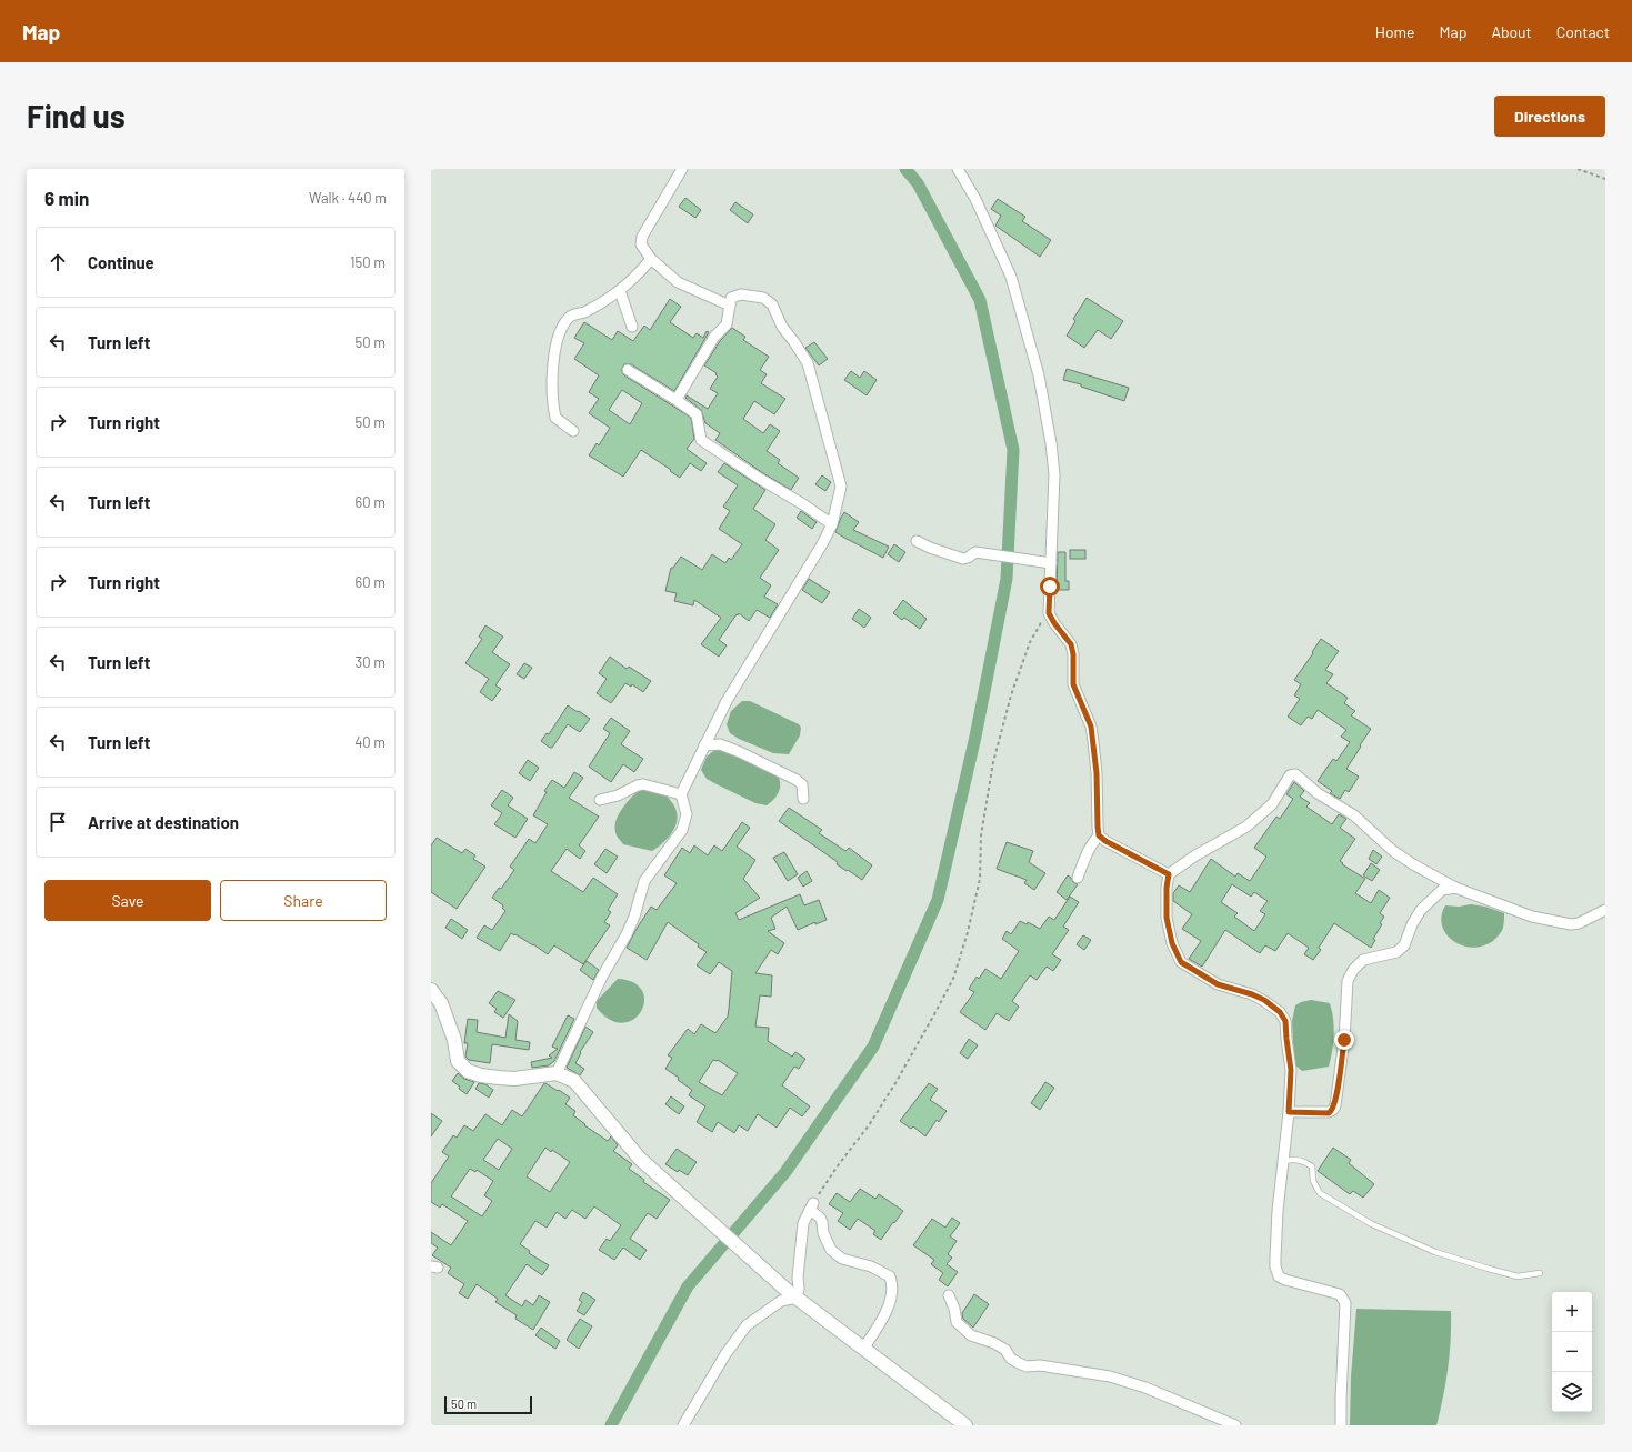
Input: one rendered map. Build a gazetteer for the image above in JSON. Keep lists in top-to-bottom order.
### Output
{
  "scale_bar": "50 m",
  "page": {
    "header": "Map",
    "nav": [
      "Home",
      "Map",
      "About",
      "Contact"
    ],
    "buttons": [
      "Directions",
      ["Save", "Share"]
    ],
    "title": "Find us",
    "heading": ["6 min", "Walk · 440 m"],
    "list": [
      ["Continue", "150 m"],
      ["Turn left", "50 m"],
      ["Turn right", "50 m"],
      ["Turn left", "60 m"],
      ["Turn right", "60 m"],
      ["Turn left", "30 m"],
      ["Turn left", "40 m"],
      "Arrive at destination"
    ],
    "map_buttons": ["+", "−"],
    "scale": "50 m"
  }
}
